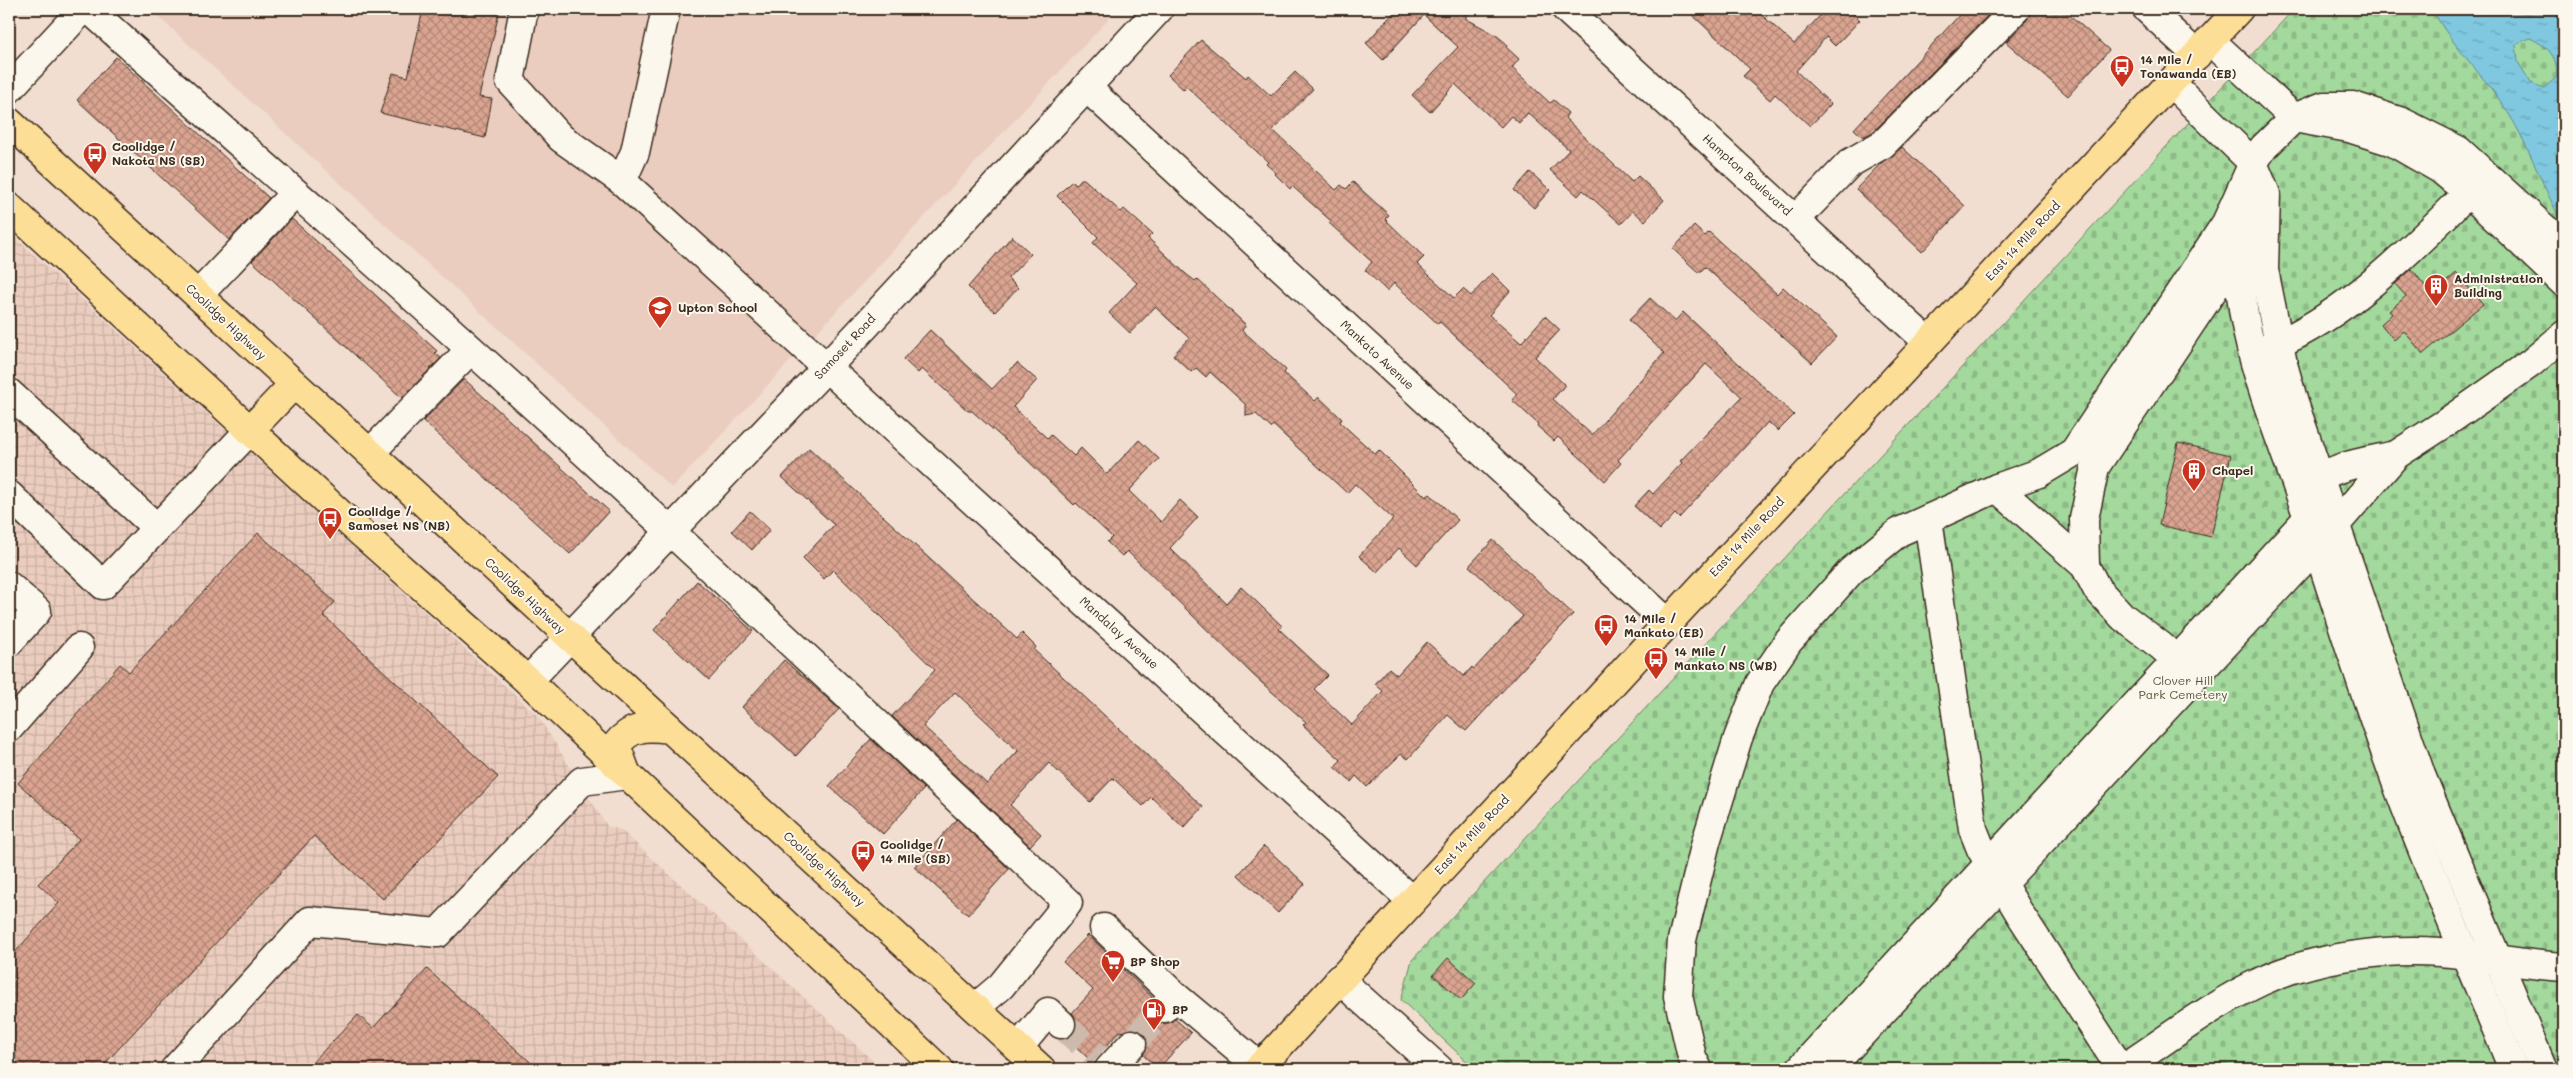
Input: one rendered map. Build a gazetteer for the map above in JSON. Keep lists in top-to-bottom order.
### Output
{
  "streets": {
    "main road": ["East 14 Mile Road", "Coolidge Highway"],
    "street": [
      "Hampton Boulevard",
      "Samoset Road",
      "Mankato Avenue",
      "Mandalay Avenue"
    ]
  },
  "crossings": [
    ["Hampton Boulevard", "East 14 Mile Road"],
    ["East 14 Mile Road", "Mankato Avenue"],
    ["East 14 Mile Road", "Mandalay Avenue"],
    ["Coolidge Highway", "Samoset Road"],
    ["Samoset Road", "Mankato Avenue"],
    ["Samoset Road", "Mandalay Avenue"]
  ],
  "parks": ["Clover Hill Park Cemetery"],
  "places": {
    "bus stop": [
      "14 Mile / Tonawanda (EB)",
      "Coolidge / Nakota NS (SB)",
      "Coolidge / Samoset NS (NB)",
      "14 Mile / Mankato (EB)",
      "14 Mile / Mankato NS (WB)",
      "Coolidge / 14 Mile (SB)"
    ],
    "building": ["Administration Building", "Chapel"],
    "school or university": ["Upton School"],
    "supermarket": ["BP Shop"],
    "fuel station": ["BP"]
  }
}
